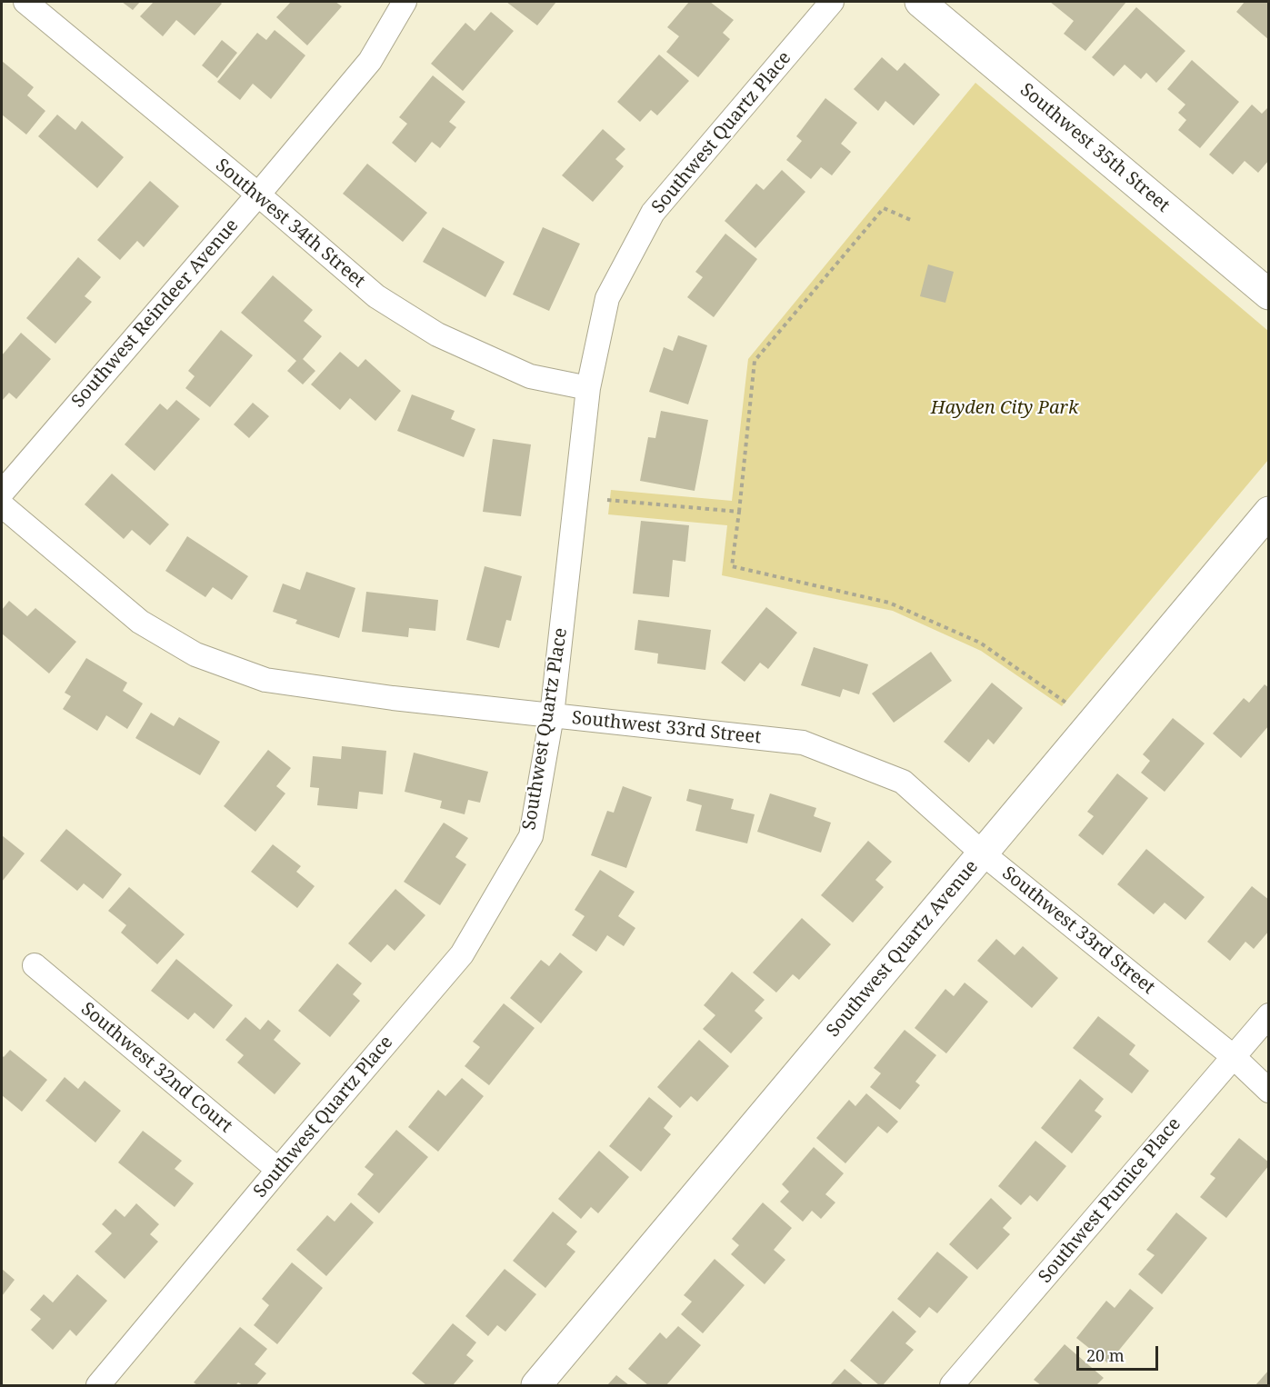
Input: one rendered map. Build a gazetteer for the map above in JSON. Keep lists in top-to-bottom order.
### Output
{
  "streets": {
    "street": [
      "Southwest Quartz Place",
      "Southwest 35th Street",
      "Southwest 34th Street",
      "Southwest Reindeer Avenue",
      "Southwest 33rd Street",
      "Southwest Quartz Avenue",
      "Southwest 32nd Court",
      "Southwest Pumice Place"
    ]
  },
  "crossings": [
    ["Southwest Quartz Place", "Southwest 34th Street"],
    ["Southwest Quartz Place", "Southwest 33rd Street"],
    ["Southwest Quartz Place", "Southwest 32nd Court"],
    ["Southwest 34th Street", "Southwest Reindeer Avenue"],
    ["Southwest 33rd Street", "Southwest Quartz Avenue"],
    ["Southwest 33rd Street", "Southwest Pumice Place"]
  ],
  "parks": ["Hayden City Park"],
  "scale_bar": "20 m"
}
